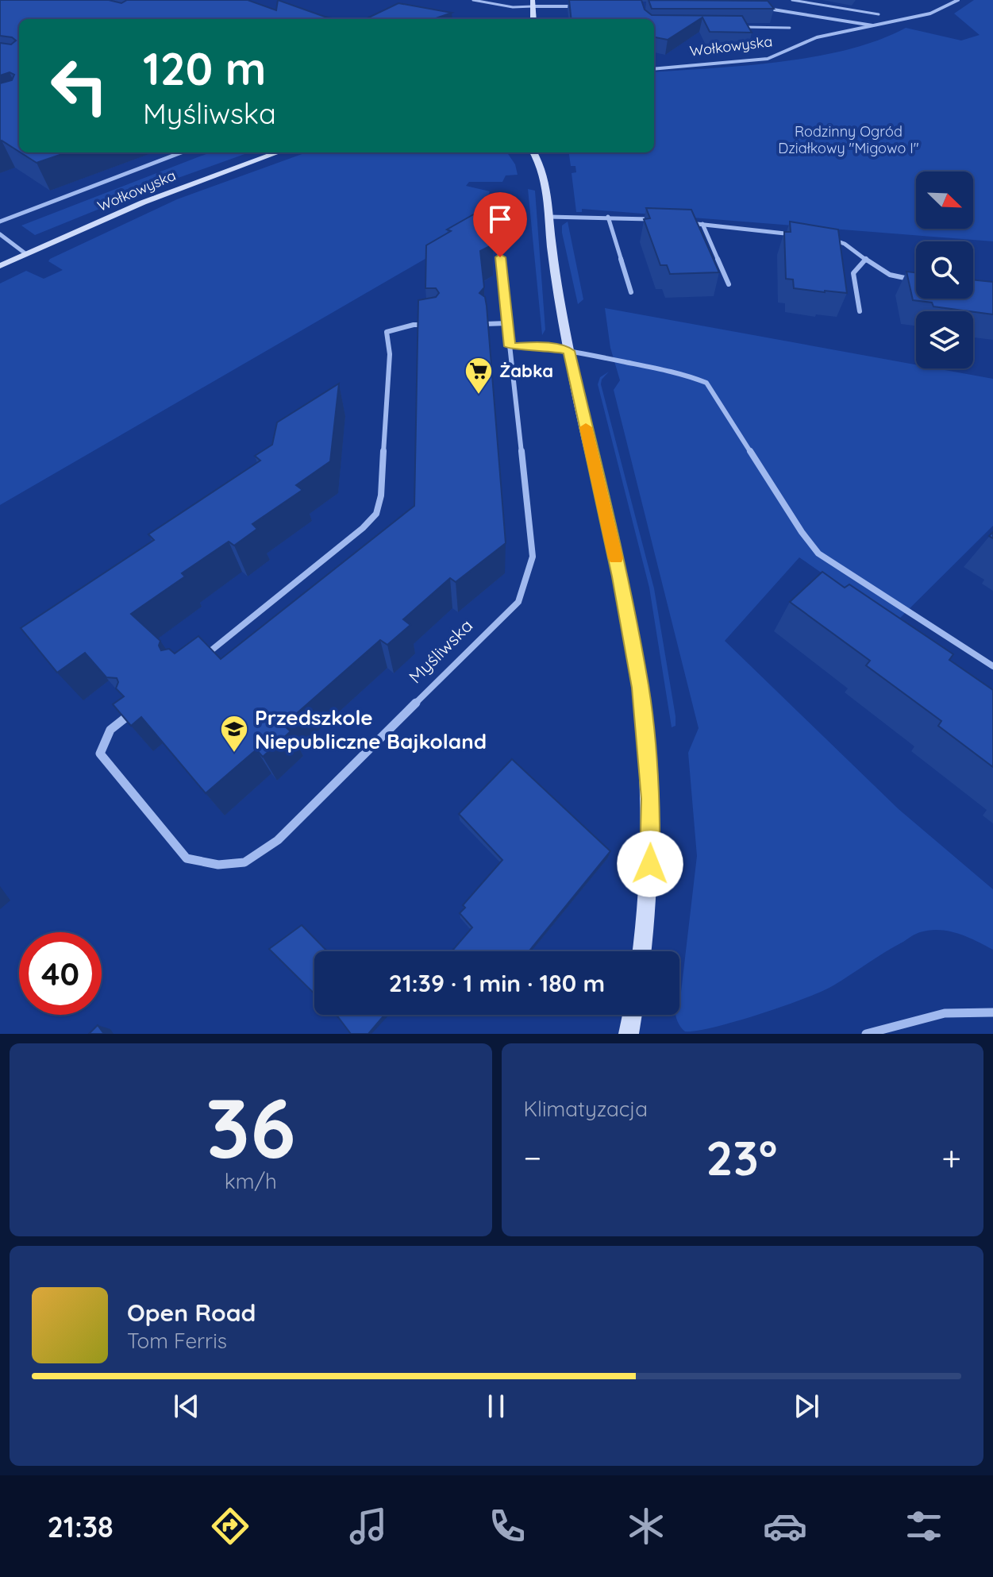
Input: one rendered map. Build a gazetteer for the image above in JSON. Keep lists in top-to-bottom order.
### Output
{
  "streets": {
    "street": ["Wołkowyska", "Myśliwska"]
  },
  "parks": ["Rodzinny Ogród Działkowy \"Migowo I\""],
  "places": {
    "supermarket": ["Żabka"],
    "school or university": ["Przedszkole Niepubliczne Bajkoland"]
  },
  "north": "bottom right",
  "page": {
    "turn": ["120 m", "Myśliwska"],
    "limit": "40",
    "trip": "21:39 · 1 min · 180 m",
    "tile": [
      ["36", "km/h"],
      "Klimatyzacja"
    ],
    "heat": ["−", "23°", "+"],
    "song": ["Open Road", "Tom Ferris"],
    "tabs": "21:38"
  }
}
